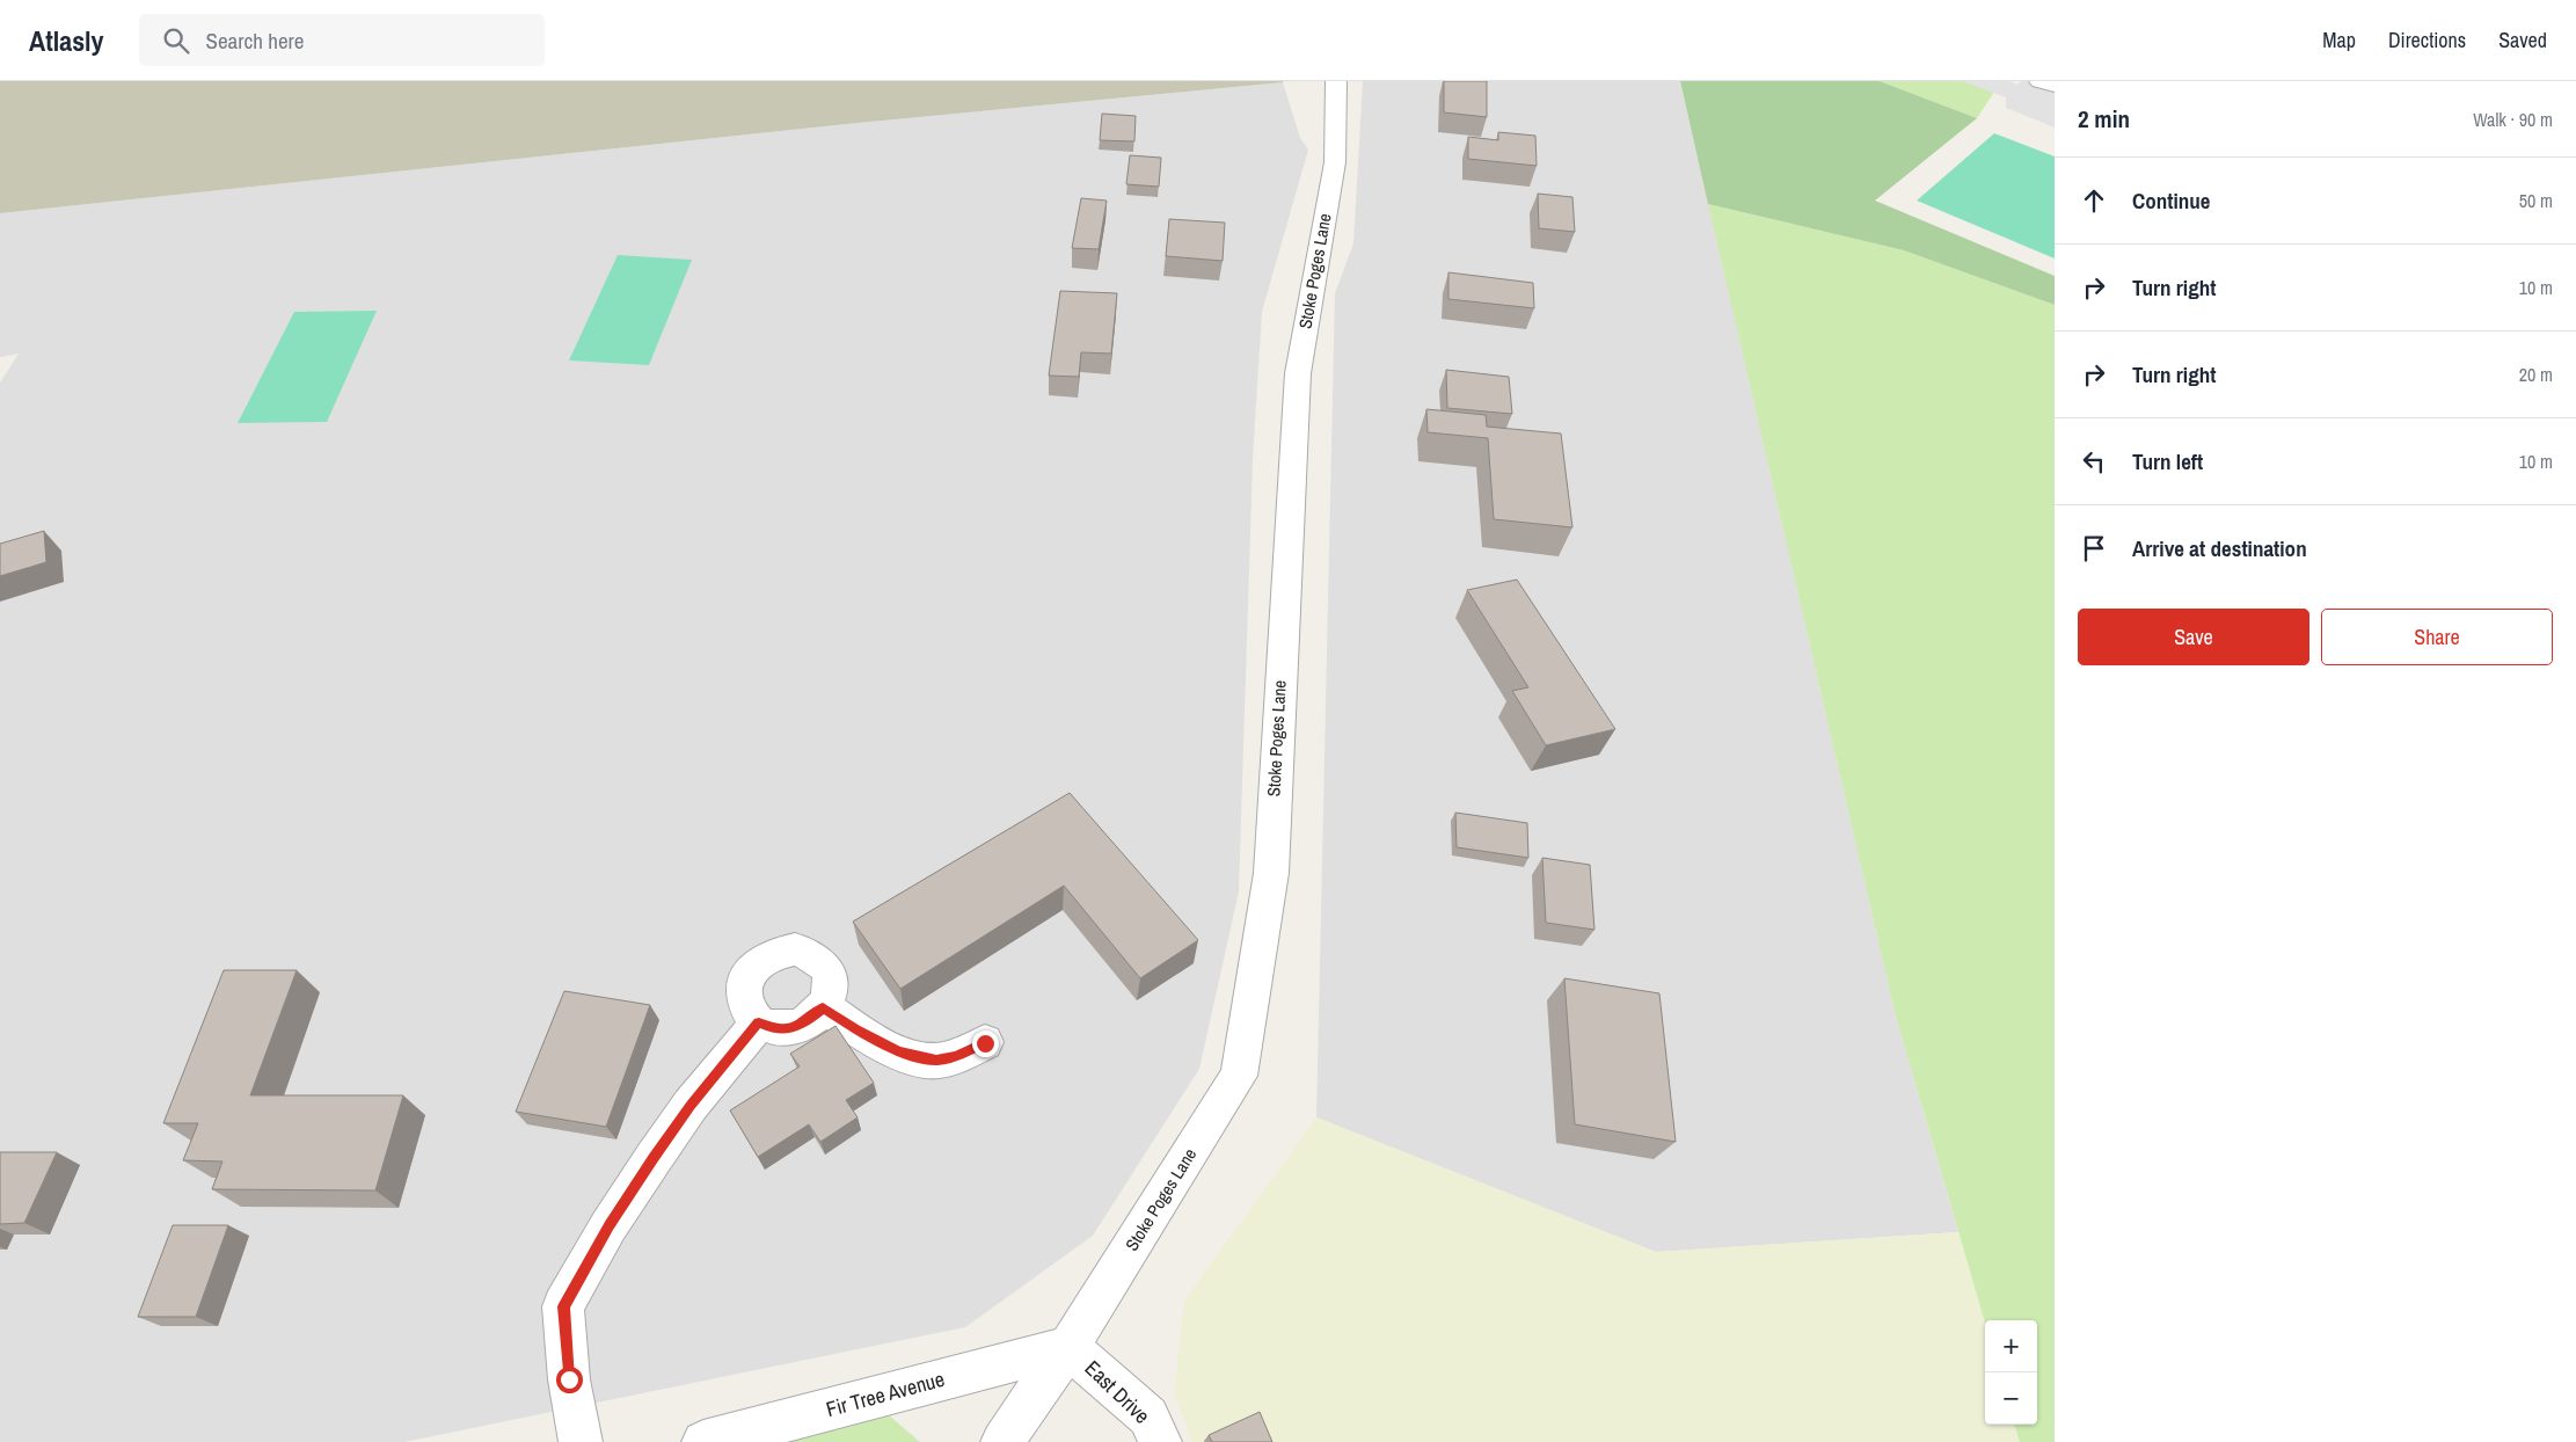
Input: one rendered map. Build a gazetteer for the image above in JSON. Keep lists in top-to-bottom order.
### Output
{
  "streets": {
    "street": ["Stoke Poges Lane", "East Drive", "Fir Tree Avenue"]
  },
  "crossings": [
    ["Stoke Poges Lane", "East Drive"],
    ["Stoke Poges Lane", "Fir Tree Avenue"],
    ["East Drive", "Fir Tree Avenue"]
  ],
  "page": {
    "header": "Atlasly",
    "search": "Search here",
    "nav": ["Map", "Directions", "Saved"],
    "heading": ["2 min", "Walk · 90 m"],
    "list": [
      ["Continue", "50 m"],
      ["Turn right", "10 m"],
      ["Turn right", "20 m"],
      ["Turn left", "10 m"],
      "Arrive at destination"
    ],
    "buttons": ["Save", "Share"],
    "map_buttons": ["+", "−"]
  }
}
